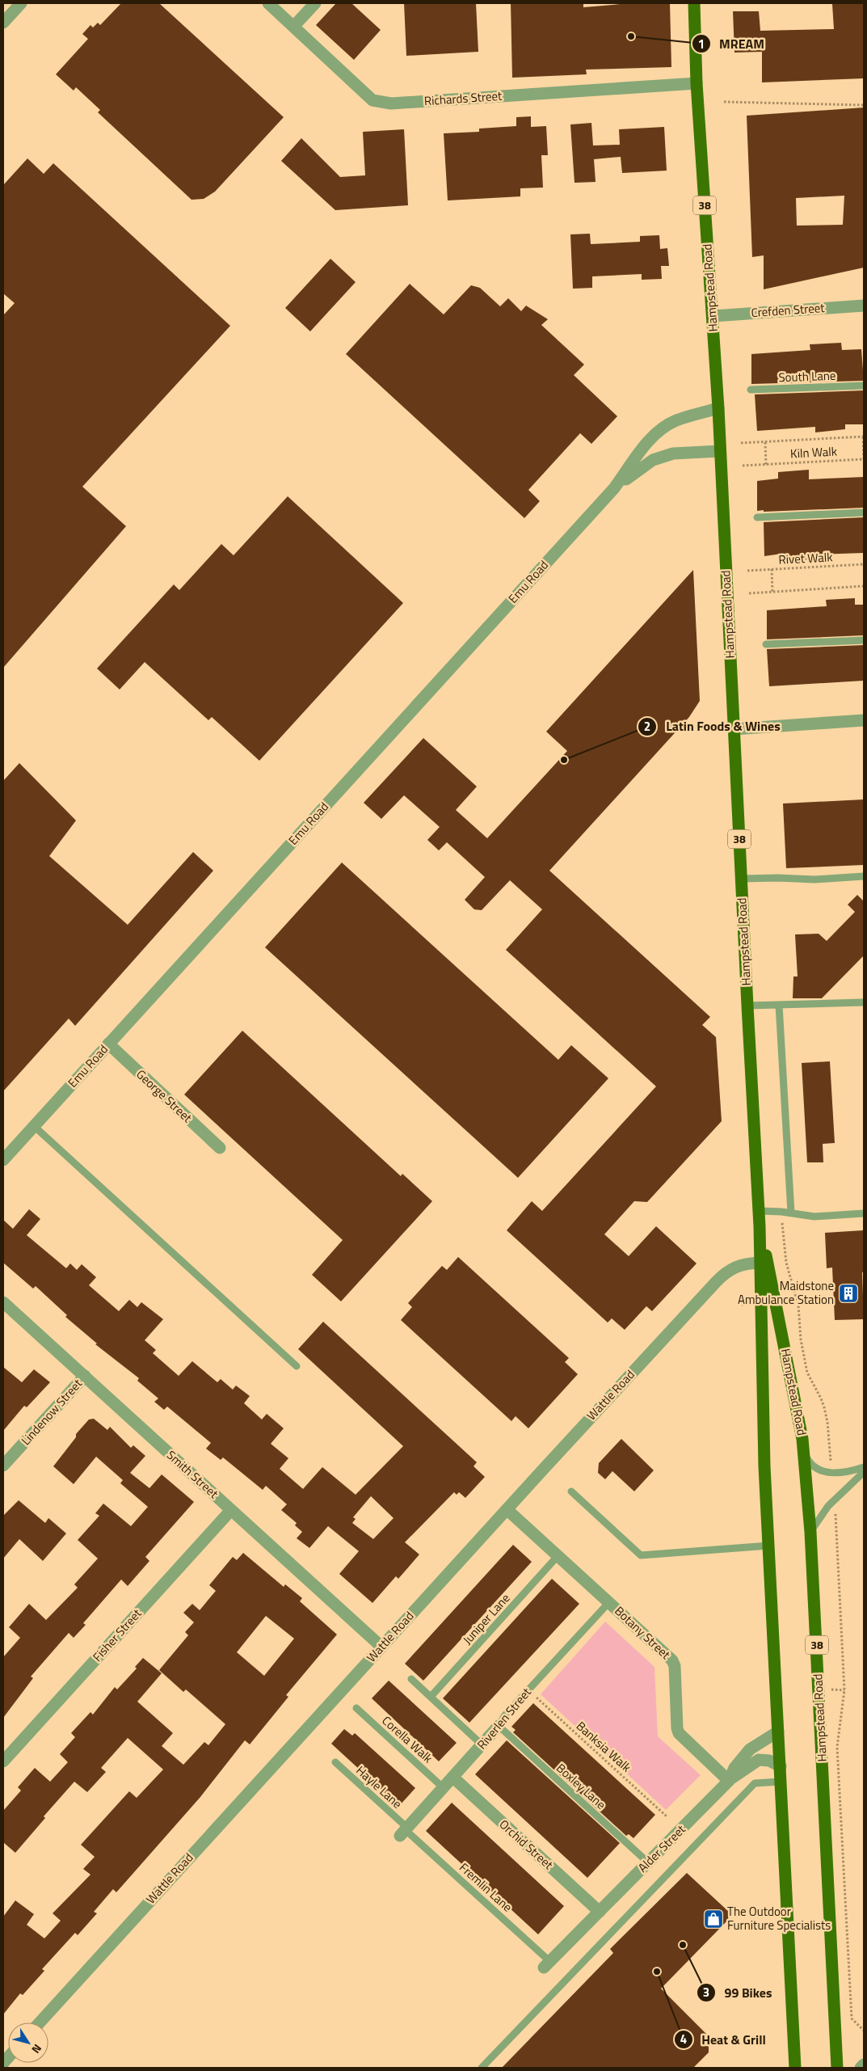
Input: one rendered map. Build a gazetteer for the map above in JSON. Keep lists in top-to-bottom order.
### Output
{
  "streets": {
    "main road": ["38", "Hampstead Road"],
    "street": [
      "Richards Street",
      "Crefden Street",
      "Emu Road",
      "George Street",
      "Wattle Road",
      "Lindenow Street",
      "Smith Street",
      "Botany Street",
      "Fisher Street",
      "Riverlen Street",
      "Orchid Street",
      "Alder Street"
    ],
    "lane": [
      "South Lane",
      "Juniper Lane",
      "Corella Walk",
      "Boxley Lane",
      "Hayle Lane",
      "Fremlin Lane"
    ],
    "path": ["Kiln Walk", "Rivet Walk", "Banksia Walk"]
  },
  "crossings": [
    ["Richards Street", "Hampstead Road"],
    ["Hampstead Road", "Crefden Street"],
    ["Hampstead Road", "Emu Road"],
    ["Hampstead Road", "Wattle Road"],
    ["Hampstead Road", "Alder Street"],
    ["Emu Road", "George Street"],
    ["Wattle Road", "Smith Street"],
    ["Wattle Road", "Botany Street"],
    ["Lindenow Street", "Smith Street"],
    ["Smith Street", "Fisher Street"],
    ["Juniper Lane", "Botany Street"],
    ["Botany Street", "Riverlen Street"],
    ["Botany Street", "Alder Street"],
    ["Riverlen Street", "Corella Walk"],
    ["Riverlen Street", "Banksia Walk"],
    ["Riverlen Street", "Boxley Lane"],
    ["Riverlen Street", "Hayle Lane"],
    ["Riverlen Street", "Orchid Street"],
    ["Riverlen Street", "Fremlin Lane"],
    ["Boxley Lane", "Alder Street"],
    ["Hayle Lane", "Fremlin Lane"],
    ["Orchid Street", "Alder Street"],
    ["Alder Street", "Fremlin Lane"]
  ],
  "places": {
    "other": [
      "MREAM",
      "Latin Foods & Wines",
      "99 Bikes",
      "Heat & Grill"
    ],
    "building": ["Maidstone Ambulance Station"],
    "shop": ["The Outdoor Furniture Specialists"]
  },
  "north": "bottom right"
}
